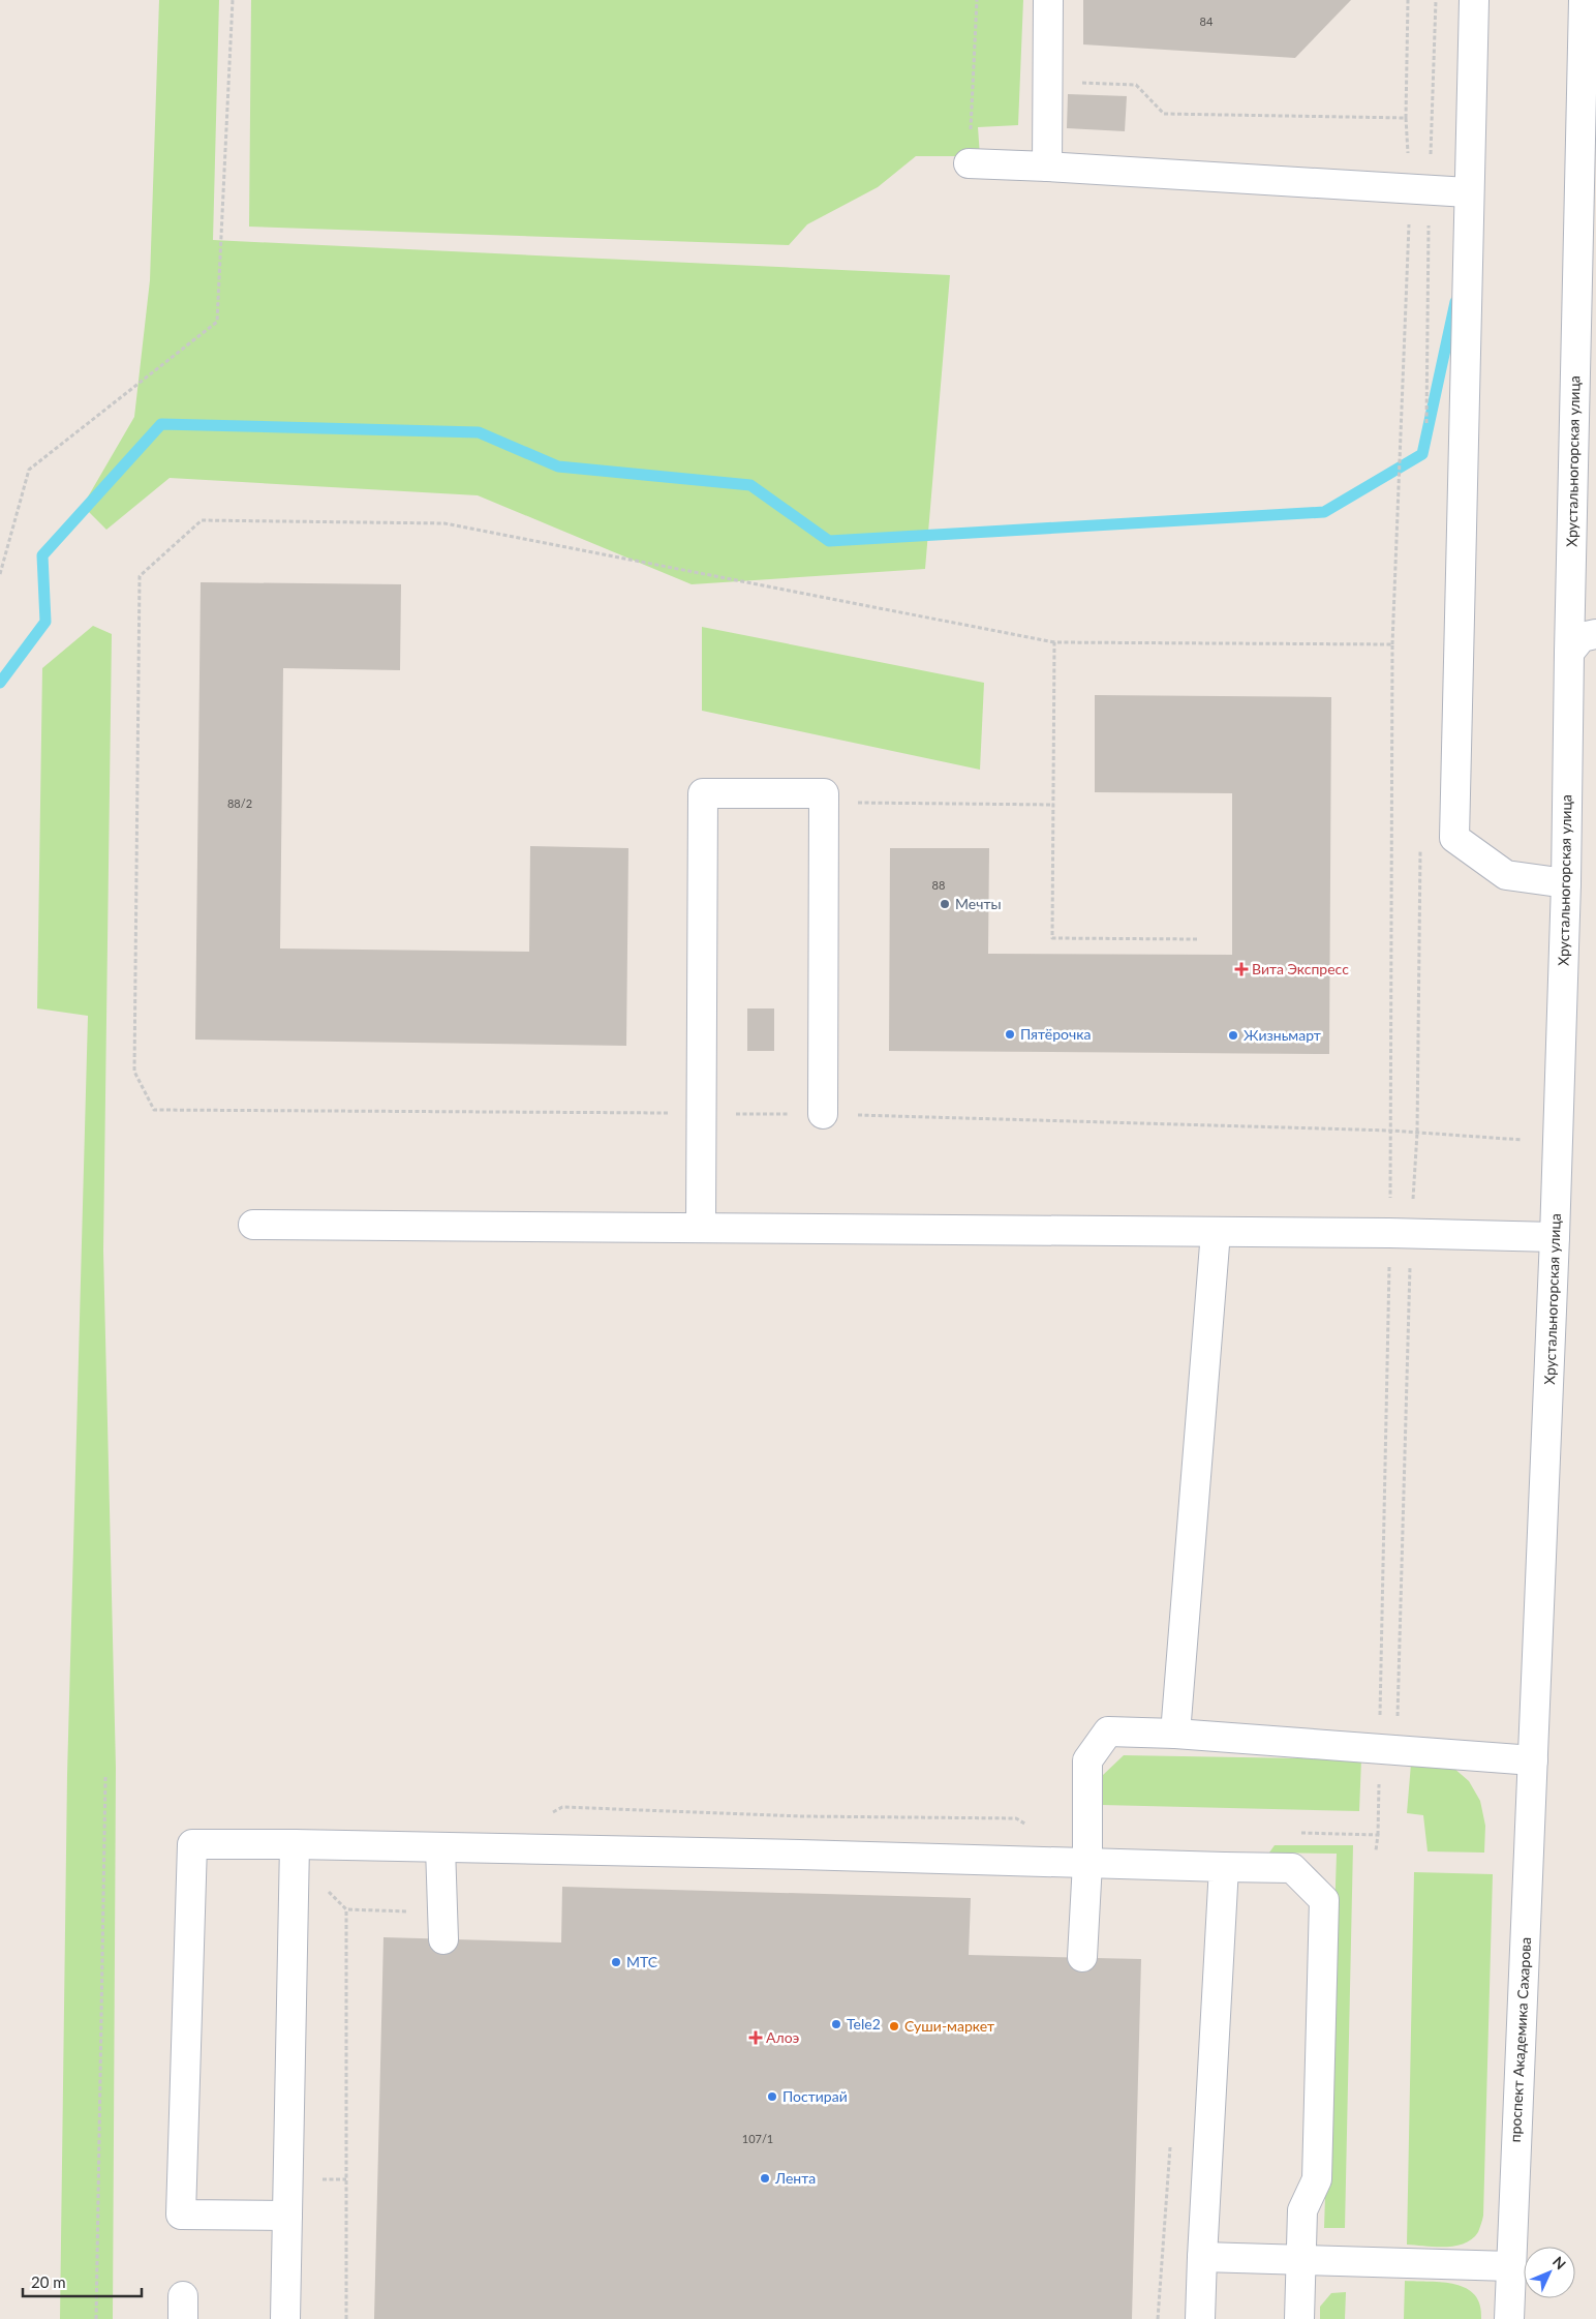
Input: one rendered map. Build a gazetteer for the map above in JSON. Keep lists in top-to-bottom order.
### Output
{
  "streets": {
    "street": ["Хрустальногорская улица", "проспект Академика Сахарова"]
  },
  "crossings": [
    ["Хрустальногорская улица", "проспект Академика Сахарова"]
  ],
  "places": {
    "other": [
      "Мечты",
      "Пятёрочка",
      "Жизньмарт",
      "МТС",
      "Tele2",
      "Суши-маркет",
      "Постирай",
      "Лента"
    ],
    "health": ["Вита Экспресс", "Алоэ"]
  },
  "house_numbers": [
    "84",
    "88/2",
    "88",
    "107/1"
  ],
  "scale_bar": "20 m",
  "north": "top right"
}
